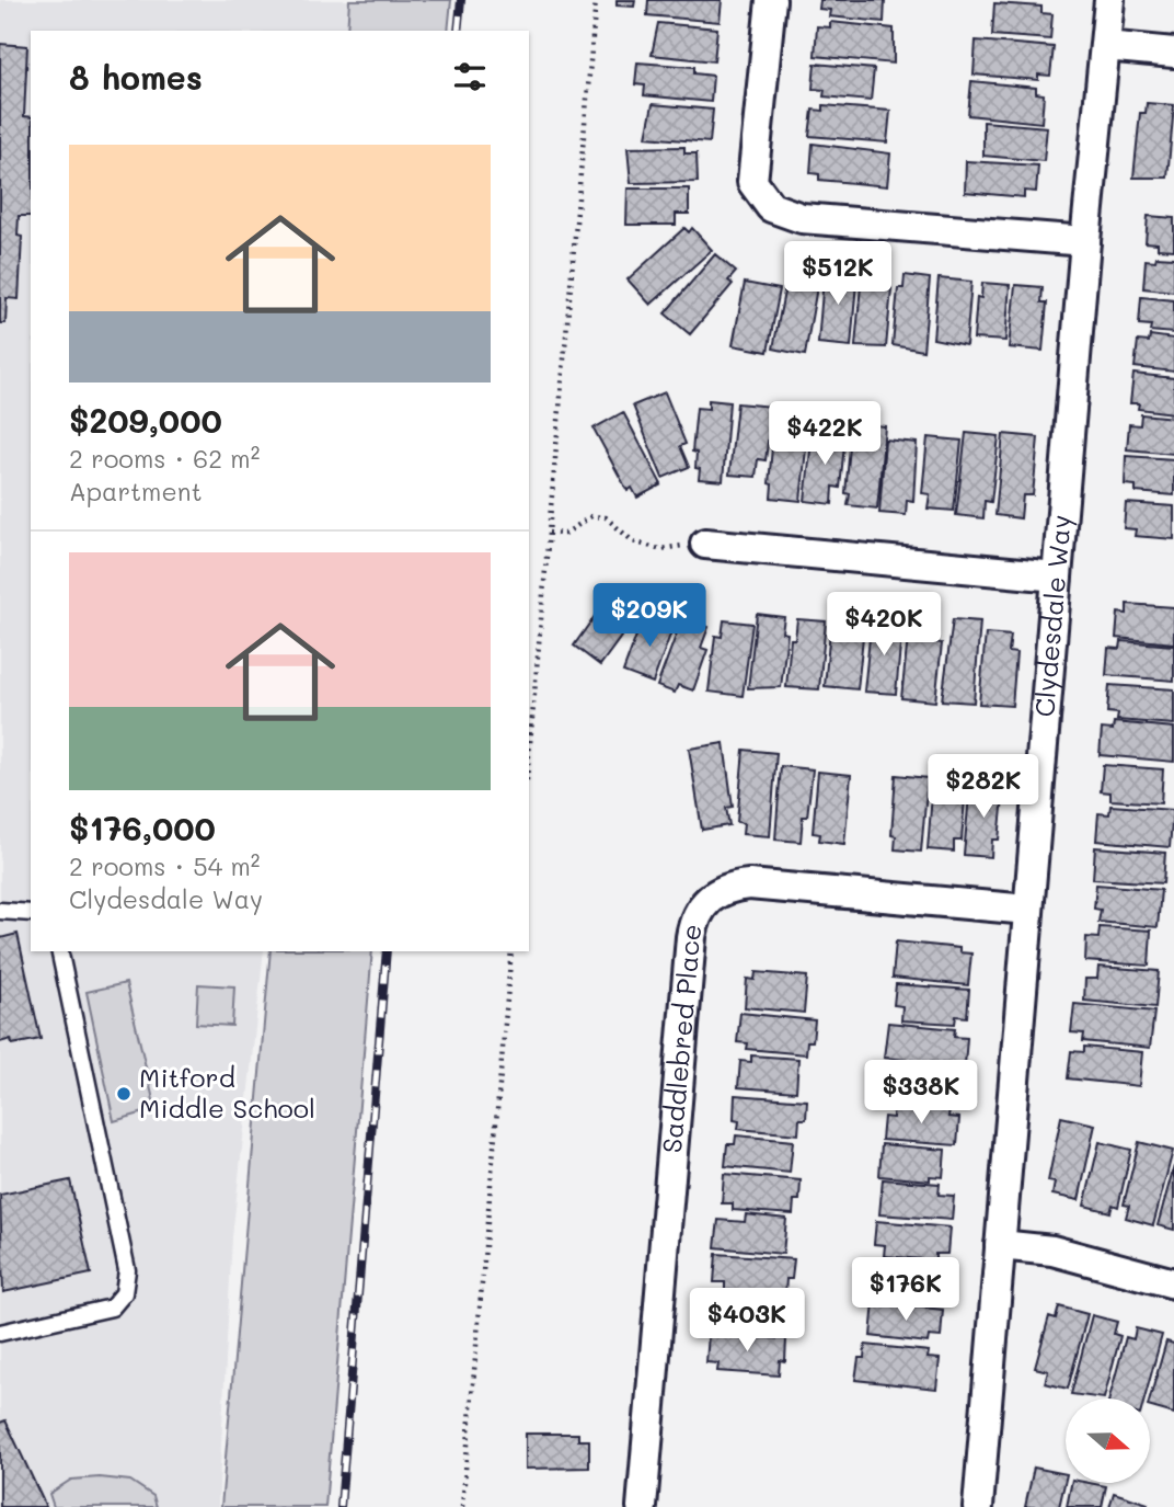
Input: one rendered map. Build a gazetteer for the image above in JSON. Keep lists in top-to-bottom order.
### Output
{
  "streets": {
    "street": ["Clydesdale Way", "Saddlebred Place"]
  },
  "crossings": [
    ["Clydesdale Way", "Saddlebred Place"]
  ],
  "places": ["Mitford Middle School"],
  "north": "right",
  "page": {
    "heading": "8 homes",
    "list": [
      {
        "name": "$209,000",
        "note": "2 rooms · 62 m² · Apartment"
      },
      {
        "name": "$176,000",
        "note": "2 rooms · 54 m² · Clydesdale Way"
      }
    ],
    "price": [
      "$512K",
      "$422K",
      "$209K",
      "$420K",
      "$282K",
      "$338K",
      "$176K",
      "$403K"
    ]
  }
}
